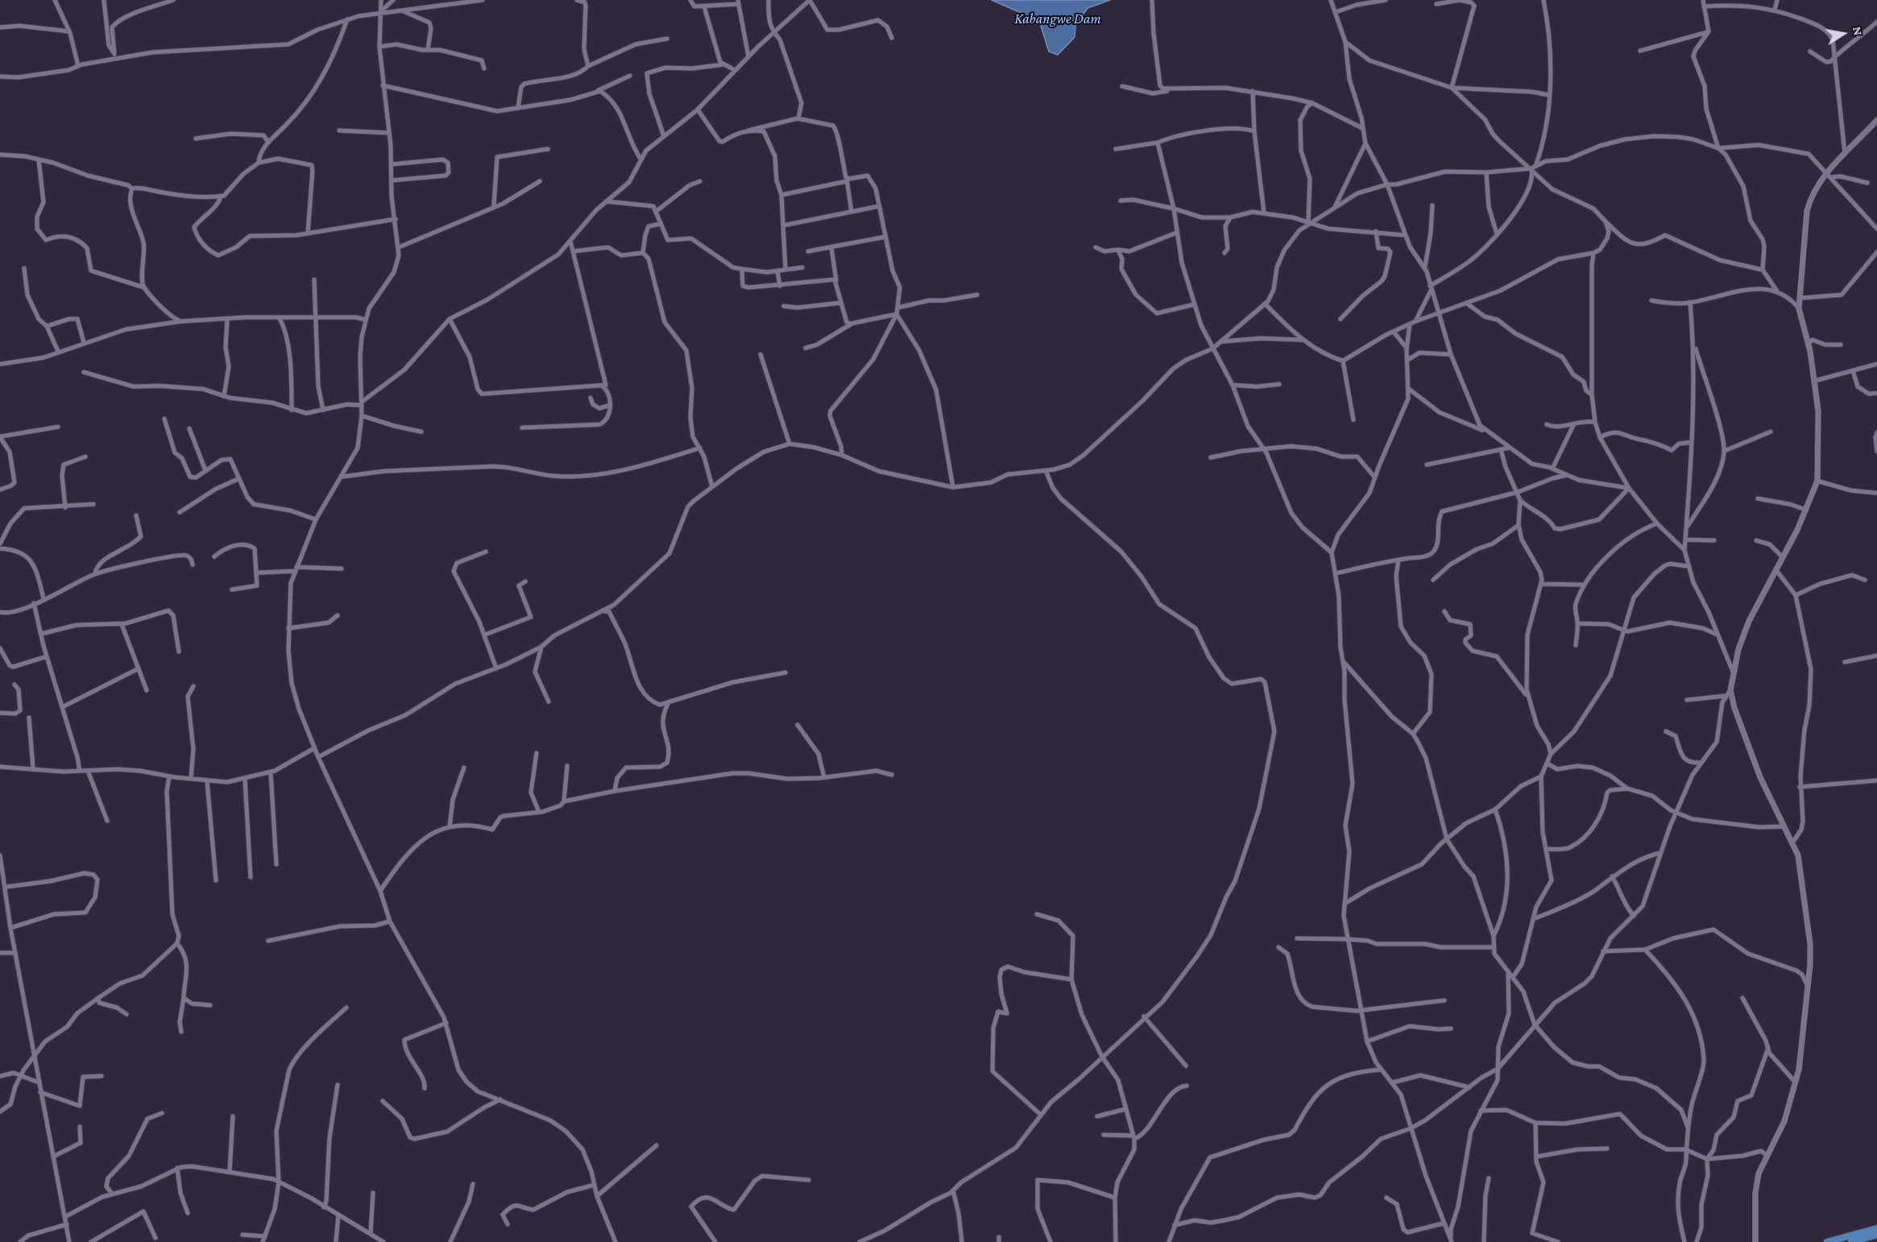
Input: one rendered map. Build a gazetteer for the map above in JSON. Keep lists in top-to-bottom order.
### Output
{
  "water": ["Kabangwe Dam"],
  "north": "right"
}
